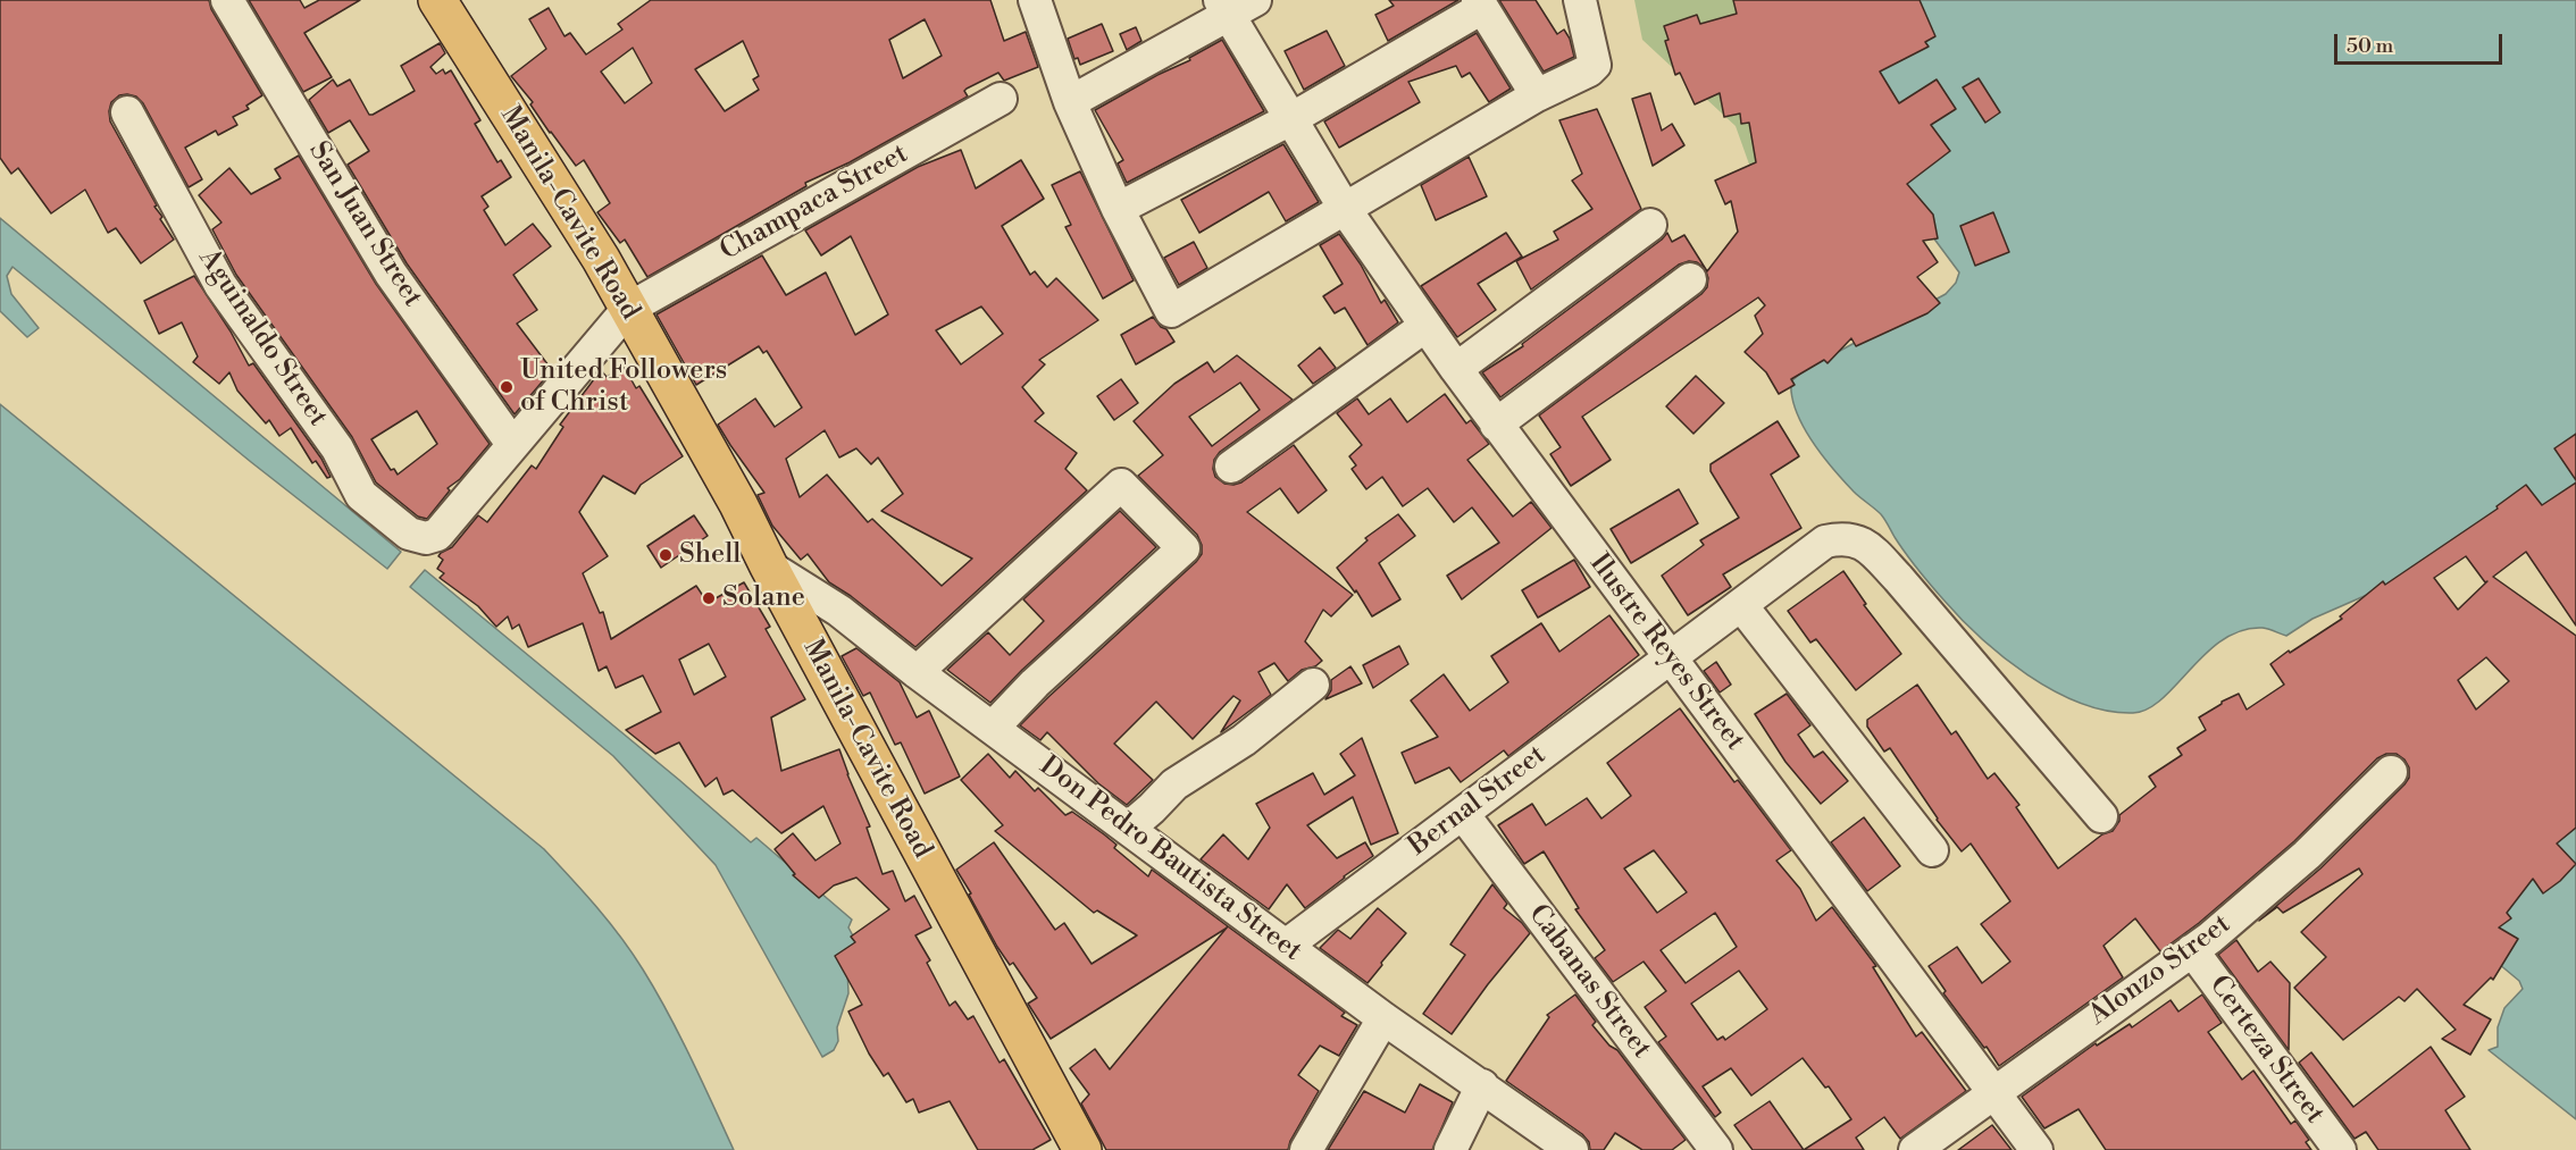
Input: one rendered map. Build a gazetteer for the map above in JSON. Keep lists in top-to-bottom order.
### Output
{
  "streets": {
    "main road": ["Manila-Cavite Road"],
    "street": [
      "Champaca Street",
      "San Juan Street",
      "Aguinaldo Street",
      "Ilustre Reyes Street",
      "Bernal Street",
      "Don Pedro Bautista Street",
      "Alonzo Street",
      "Cabanas Street",
      "Certeza Street"
    ]
  },
  "crossings": [
    ["Champaca Street", "Manila-Cavite Road"],
    ["Champaca Street", "San Juan Street"],
    ["Champaca Street", "Aguinaldo Street"],
    ["Manila-Cavite Road", "Don Pedro Bautista Street"],
    ["Ilustre Reyes Street", "Bernal Street"],
    ["Ilustre Reyes Street", "Alonzo Street"],
    ["Bernal Street", "Don Pedro Bautista Street"],
    ["Bernal Street", "Cabanas Street"],
    ["Alonzo Street", "Certeza Street"]
  ],
  "places": ["United Followers of Christ", "Shell", "Solane"],
  "scale_bar": "50 m"
}
